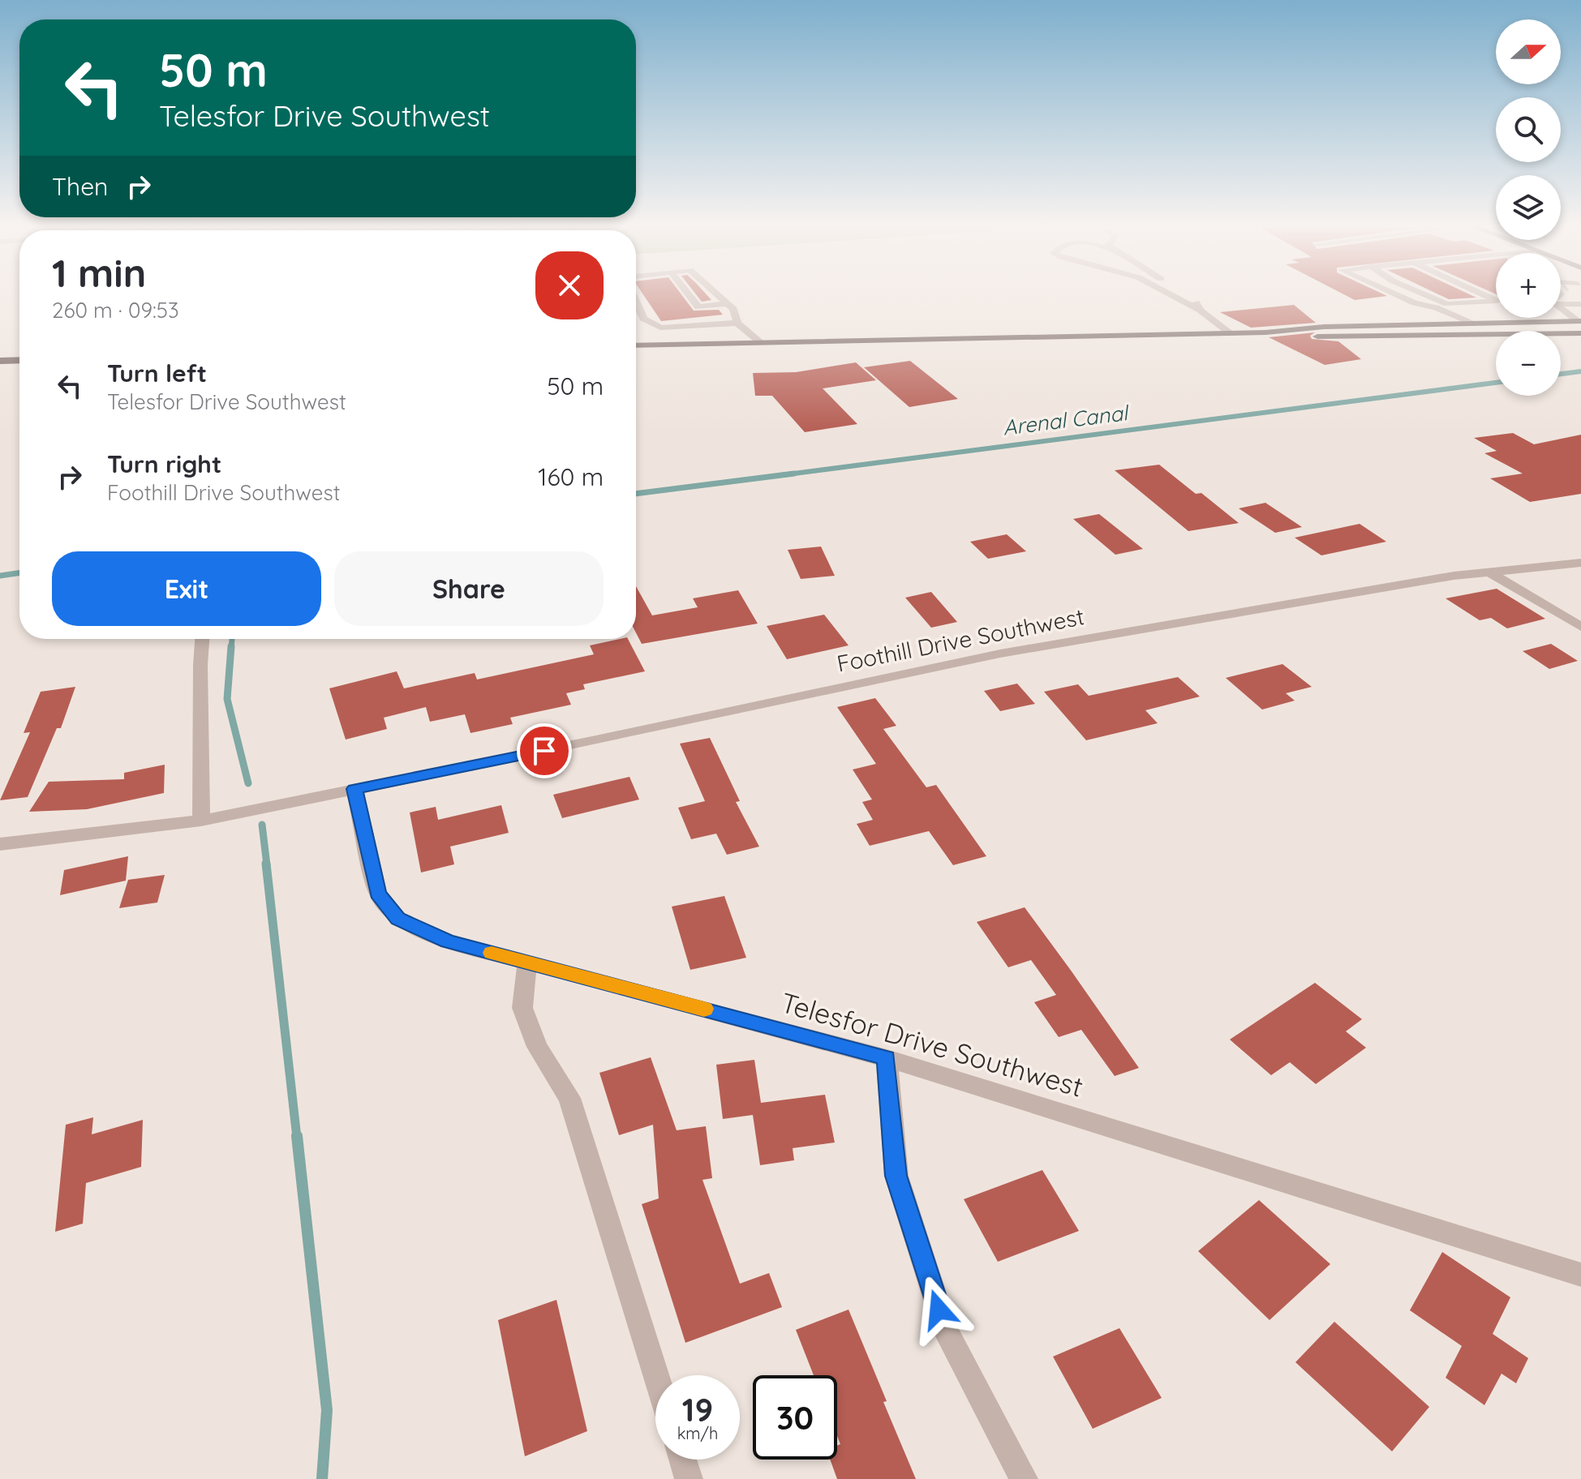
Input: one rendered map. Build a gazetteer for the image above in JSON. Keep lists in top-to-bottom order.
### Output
{
  "streets": {
    "street": ["Foothill Drive Southwest", "Telesfor Drive Southwest"]
  },
  "crossings": [
    ["Foothill Drive Southwest", "Telesfor Drive Southwest"]
  ],
  "water": ["Arenal Canal"],
  "north": "right",
  "page": {
    "map_buttons": ["+", "−"],
    "turn": ["50 m", "Telesfor Drive Southwest"],
    "then": "Then",
    "heading": ["1 min", "260 m · 09:53"],
    "list": [
      {
        "name": "Turn left",
        "note": "Telesfor Drive Southwest",
        "value": "50 m"
      },
      {
        "name": "Turn right",
        "note": "Foothill Drive Southwest",
        "value": "160 m"
      }
    ],
    "buttons": ["Exit", "Share"],
    "speed": "19 km/h",
    "limit": "30"
  }
}
